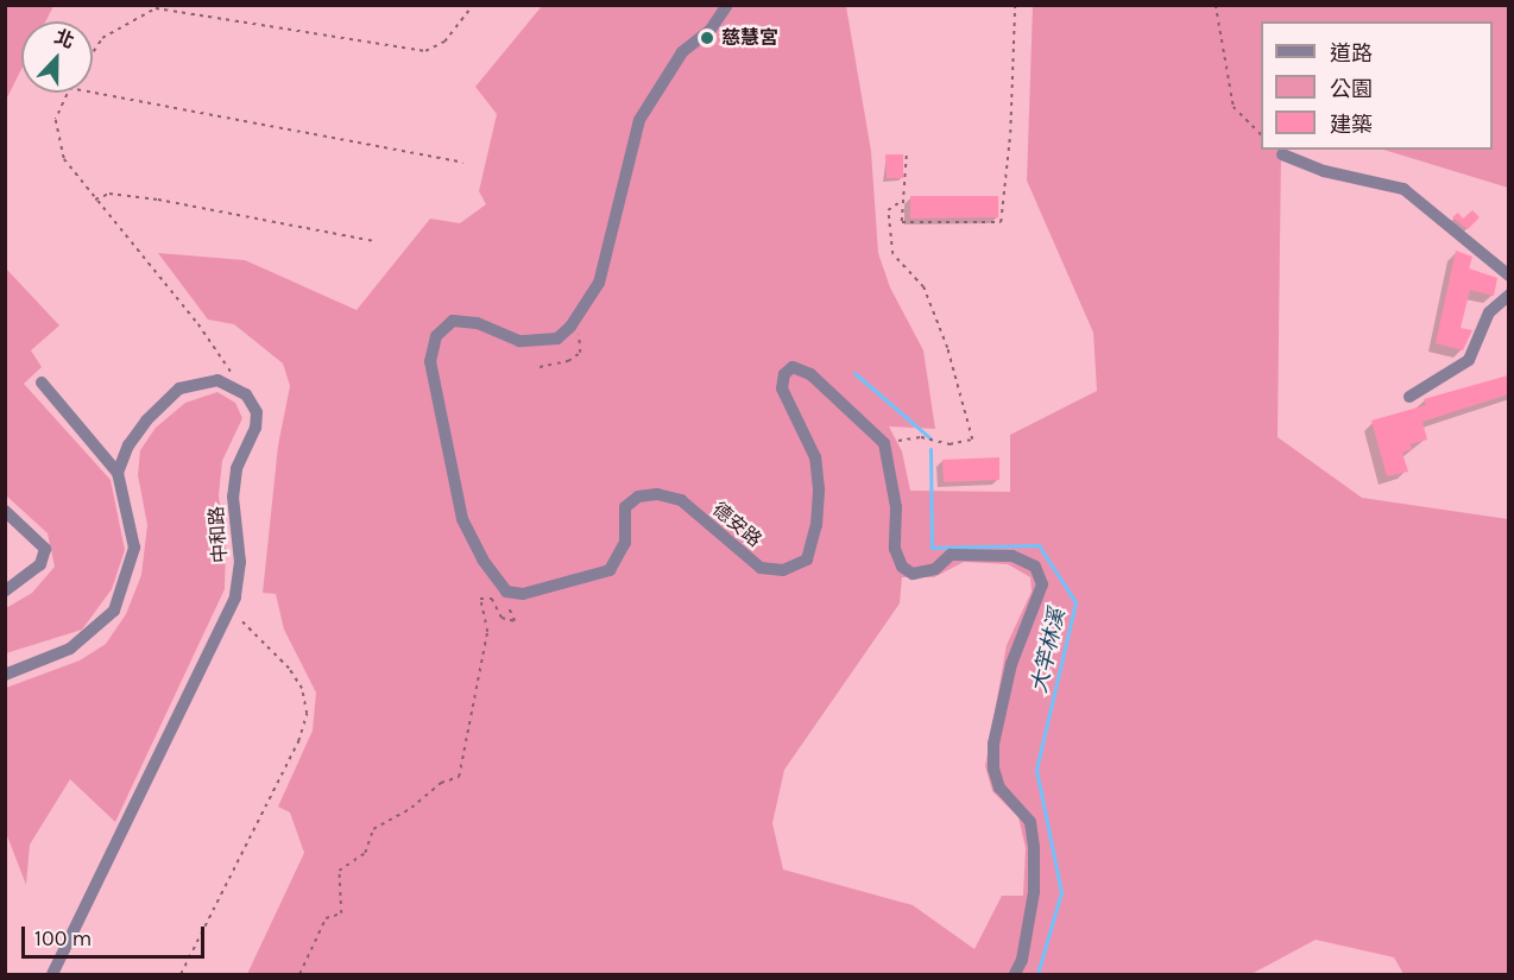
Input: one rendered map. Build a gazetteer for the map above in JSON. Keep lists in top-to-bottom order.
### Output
{
  "streets": {
    "street": ["德安路", "中和路"]
  },
  "water": ["大竿林溪"],
  "places": ["慈慧宮"],
  "legend": ["道路", "公園", "建築"],
  "scale_bar": "100 m",
  "north": "top"
}
